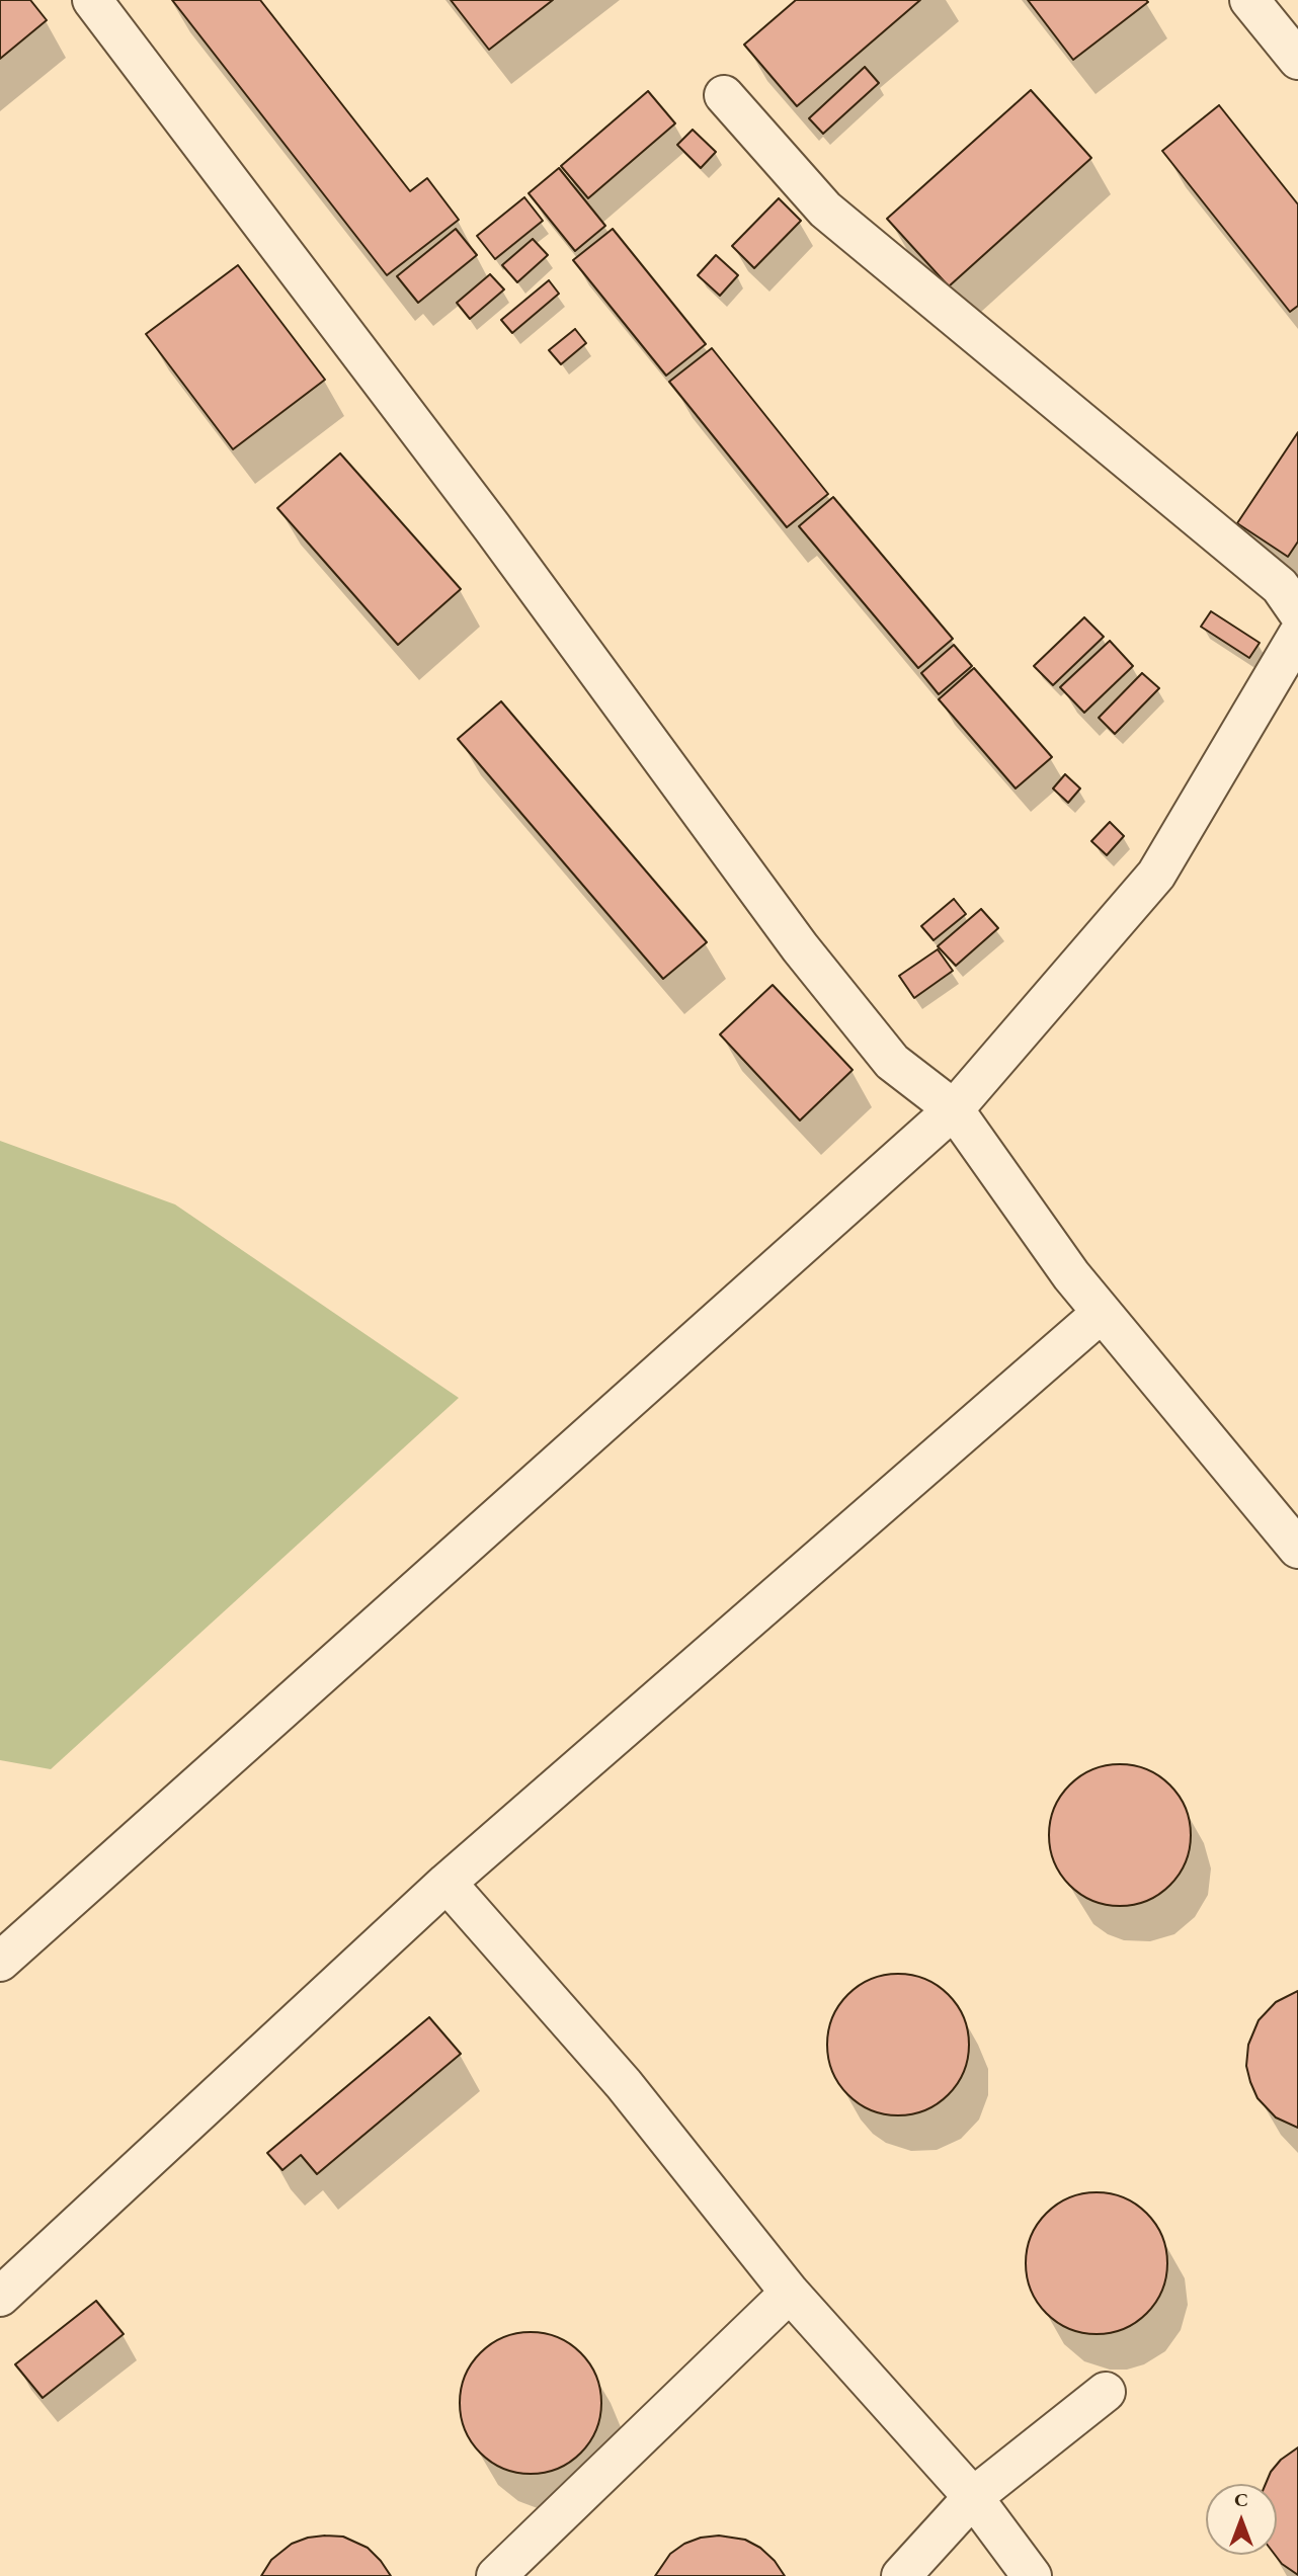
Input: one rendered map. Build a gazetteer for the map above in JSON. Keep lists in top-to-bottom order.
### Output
{
  "north": "top"
}
